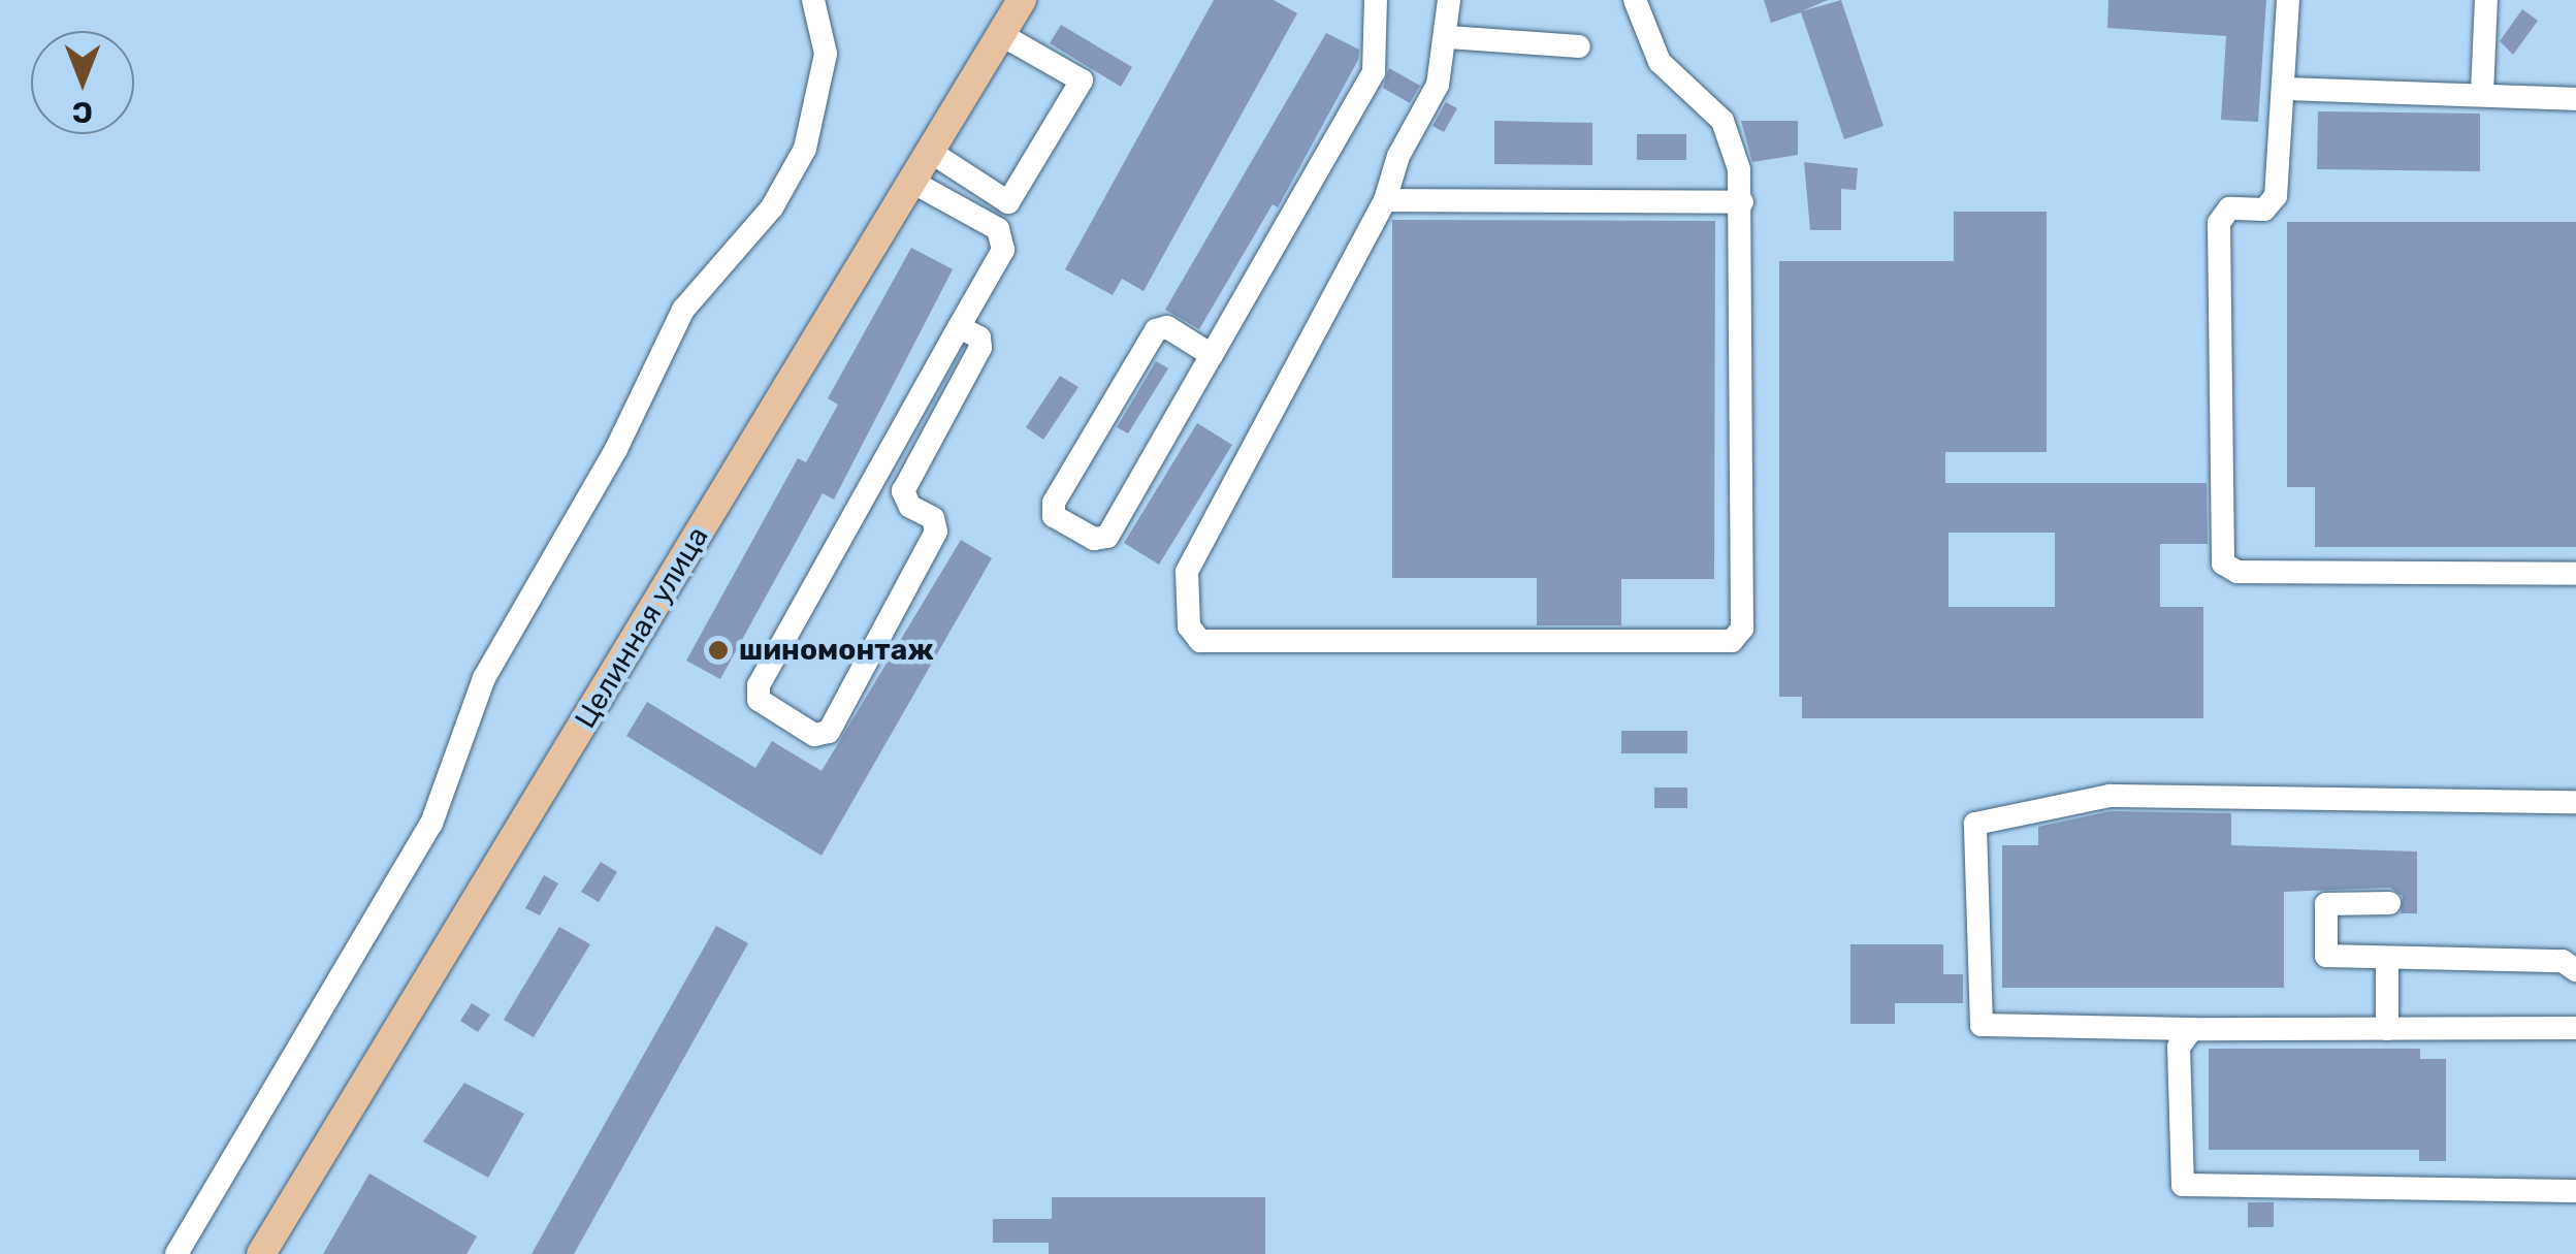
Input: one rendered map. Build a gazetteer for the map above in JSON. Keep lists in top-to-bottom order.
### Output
{
  "streets": {
    "main road": ["Целинная улица"]
  },
  "places": ["шиномонтаж"],
  "north": "bottom"
}
